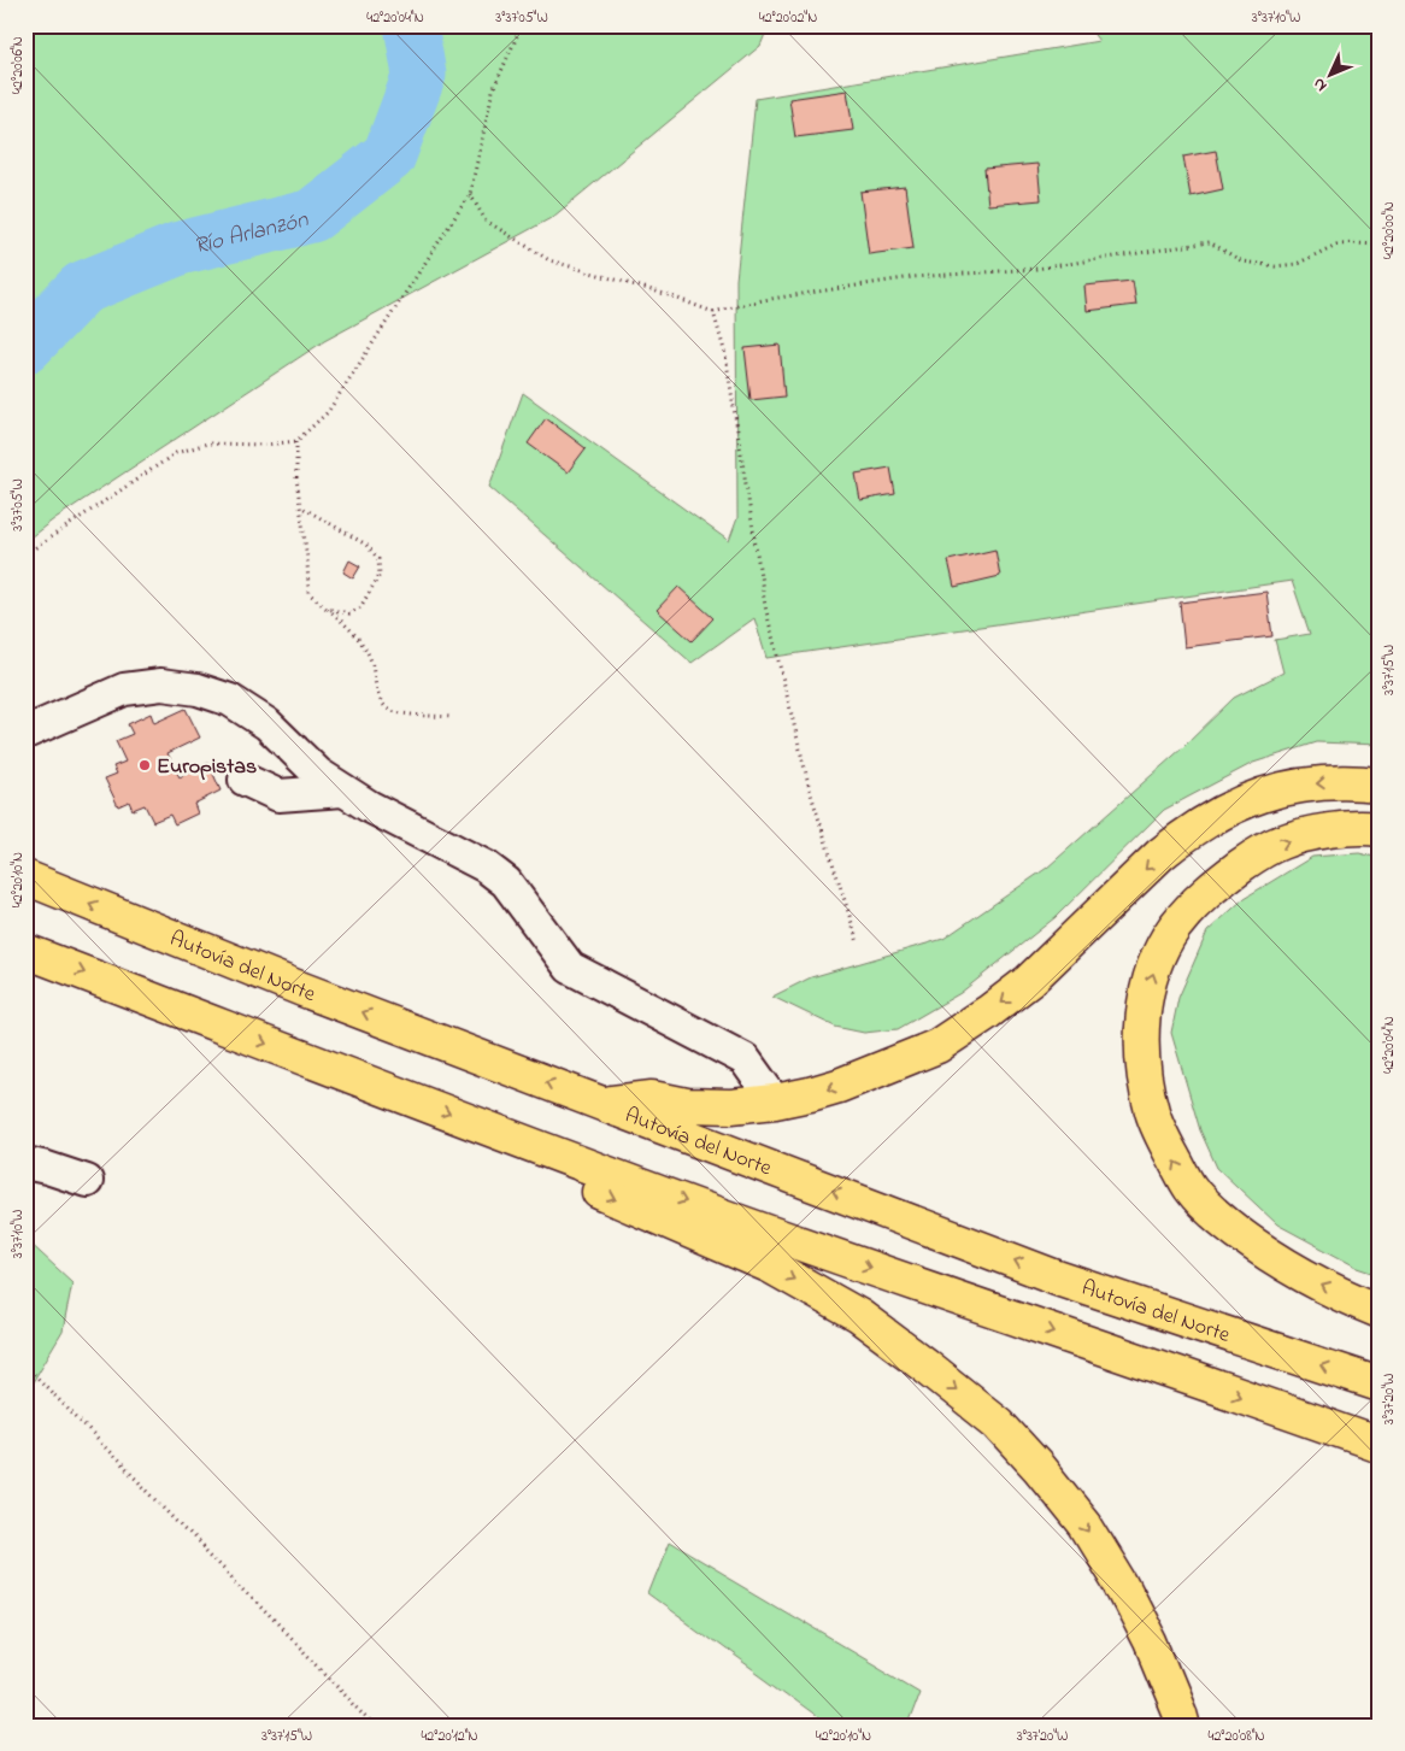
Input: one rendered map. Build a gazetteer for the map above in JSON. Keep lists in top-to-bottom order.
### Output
{
  "streets": {
    "highway": ["Autovía del Norte"]
  },
  "water": ["Río Arlanzón"],
  "places": ["Europistas"],
  "north": "bottom left",
  "coordinates": [
    "42°20'04\"N",
    "3°37'05\"W",
    "42°20'02\"N",
    "3°37'10\"W",
    "42°20'06\"N",
    "42°20'00\"N",
    "3°37'15\"W",
    "42°20'10\"N",
    "3°37'20\"W",
    "42°20'12\"N",
    "42°20'08\"N"
  ]
}
